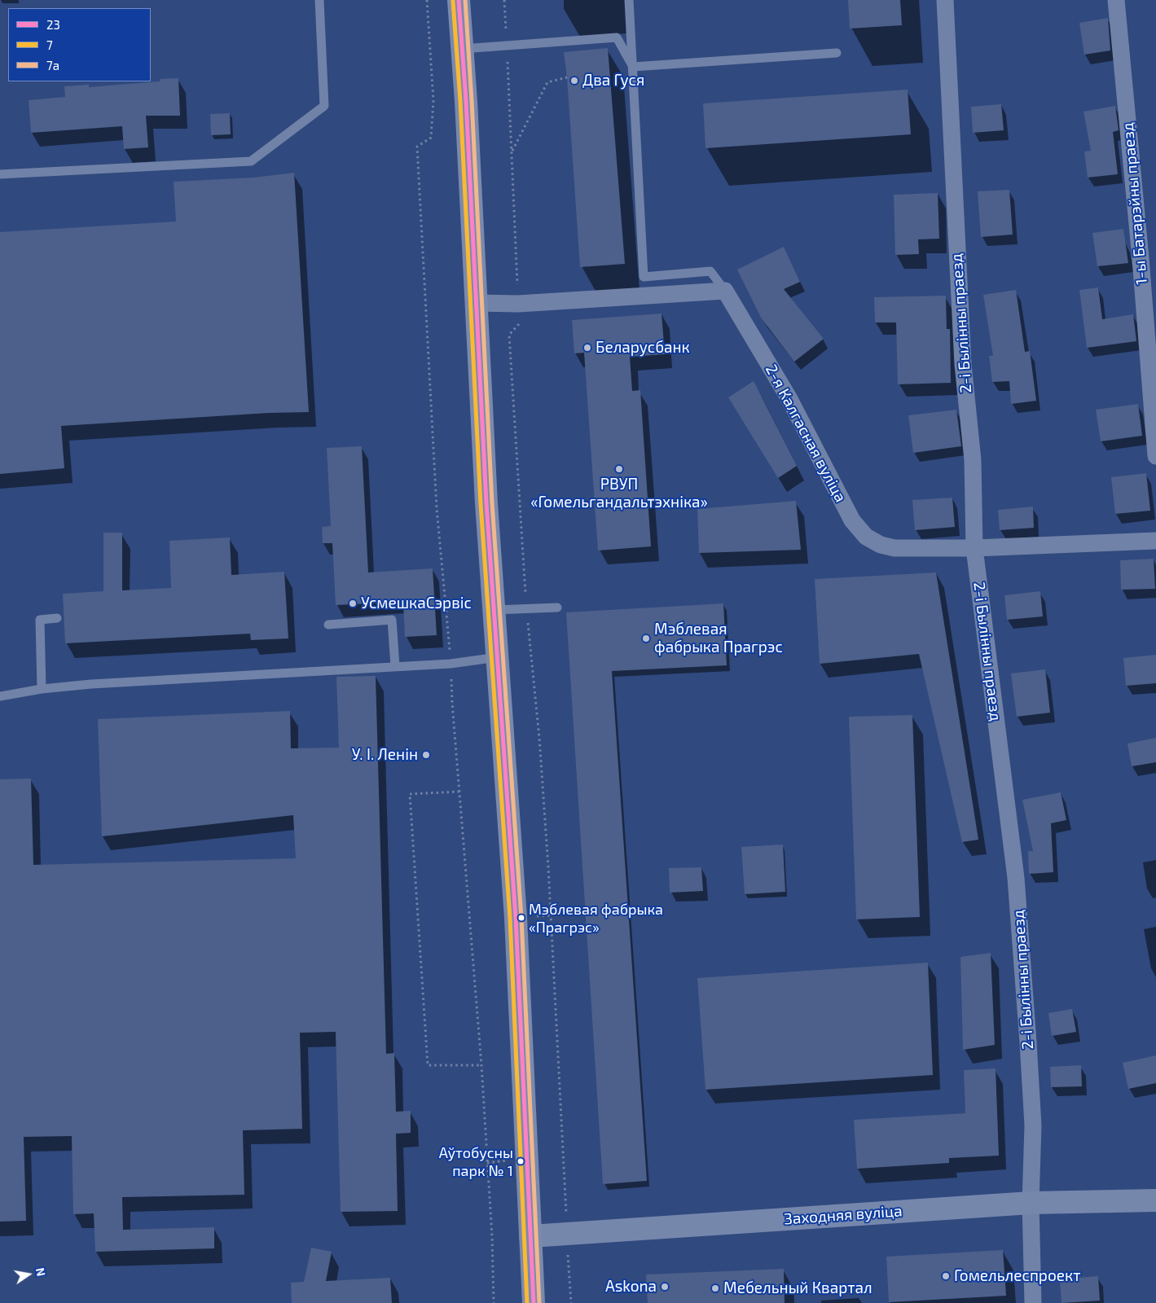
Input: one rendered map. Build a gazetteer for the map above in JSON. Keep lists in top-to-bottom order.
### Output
{
  "streets": {
    "street": [
      "1-ы Батарэйны праезд",
      "2-і Былінны праезд",
      "2-я Калгасная вуліца",
      "Заходняя вуліца"
    ]
  },
  "crossings": [
    ["2-і Былінны праезд", "2-я Калгасная вуліца"],
    ["2-і Былінны праезд", "Заходняя вуліца"]
  ],
  "places": [
    "Два Гуся",
    "Беларусбанк",
    "РВУП «Гомельгандальтэхніка»",
    "УсмешкаСэрвіс",
    "Мэблевая фабрыка Прагрэс",
    "У. І. Ленін",
    "Мэблевая фабрыка «Прагрэс»",
    "Аўтобусны парк № 1",
    "Гомельлеспроект",
    "Askona",
    "Мебельный Квартал"
  ],
  "lines": ["transit line 23", "transit line 7а", "transit line 7"],
  "legend": ["23", "7", "7а"],
  "north": "right"
}
